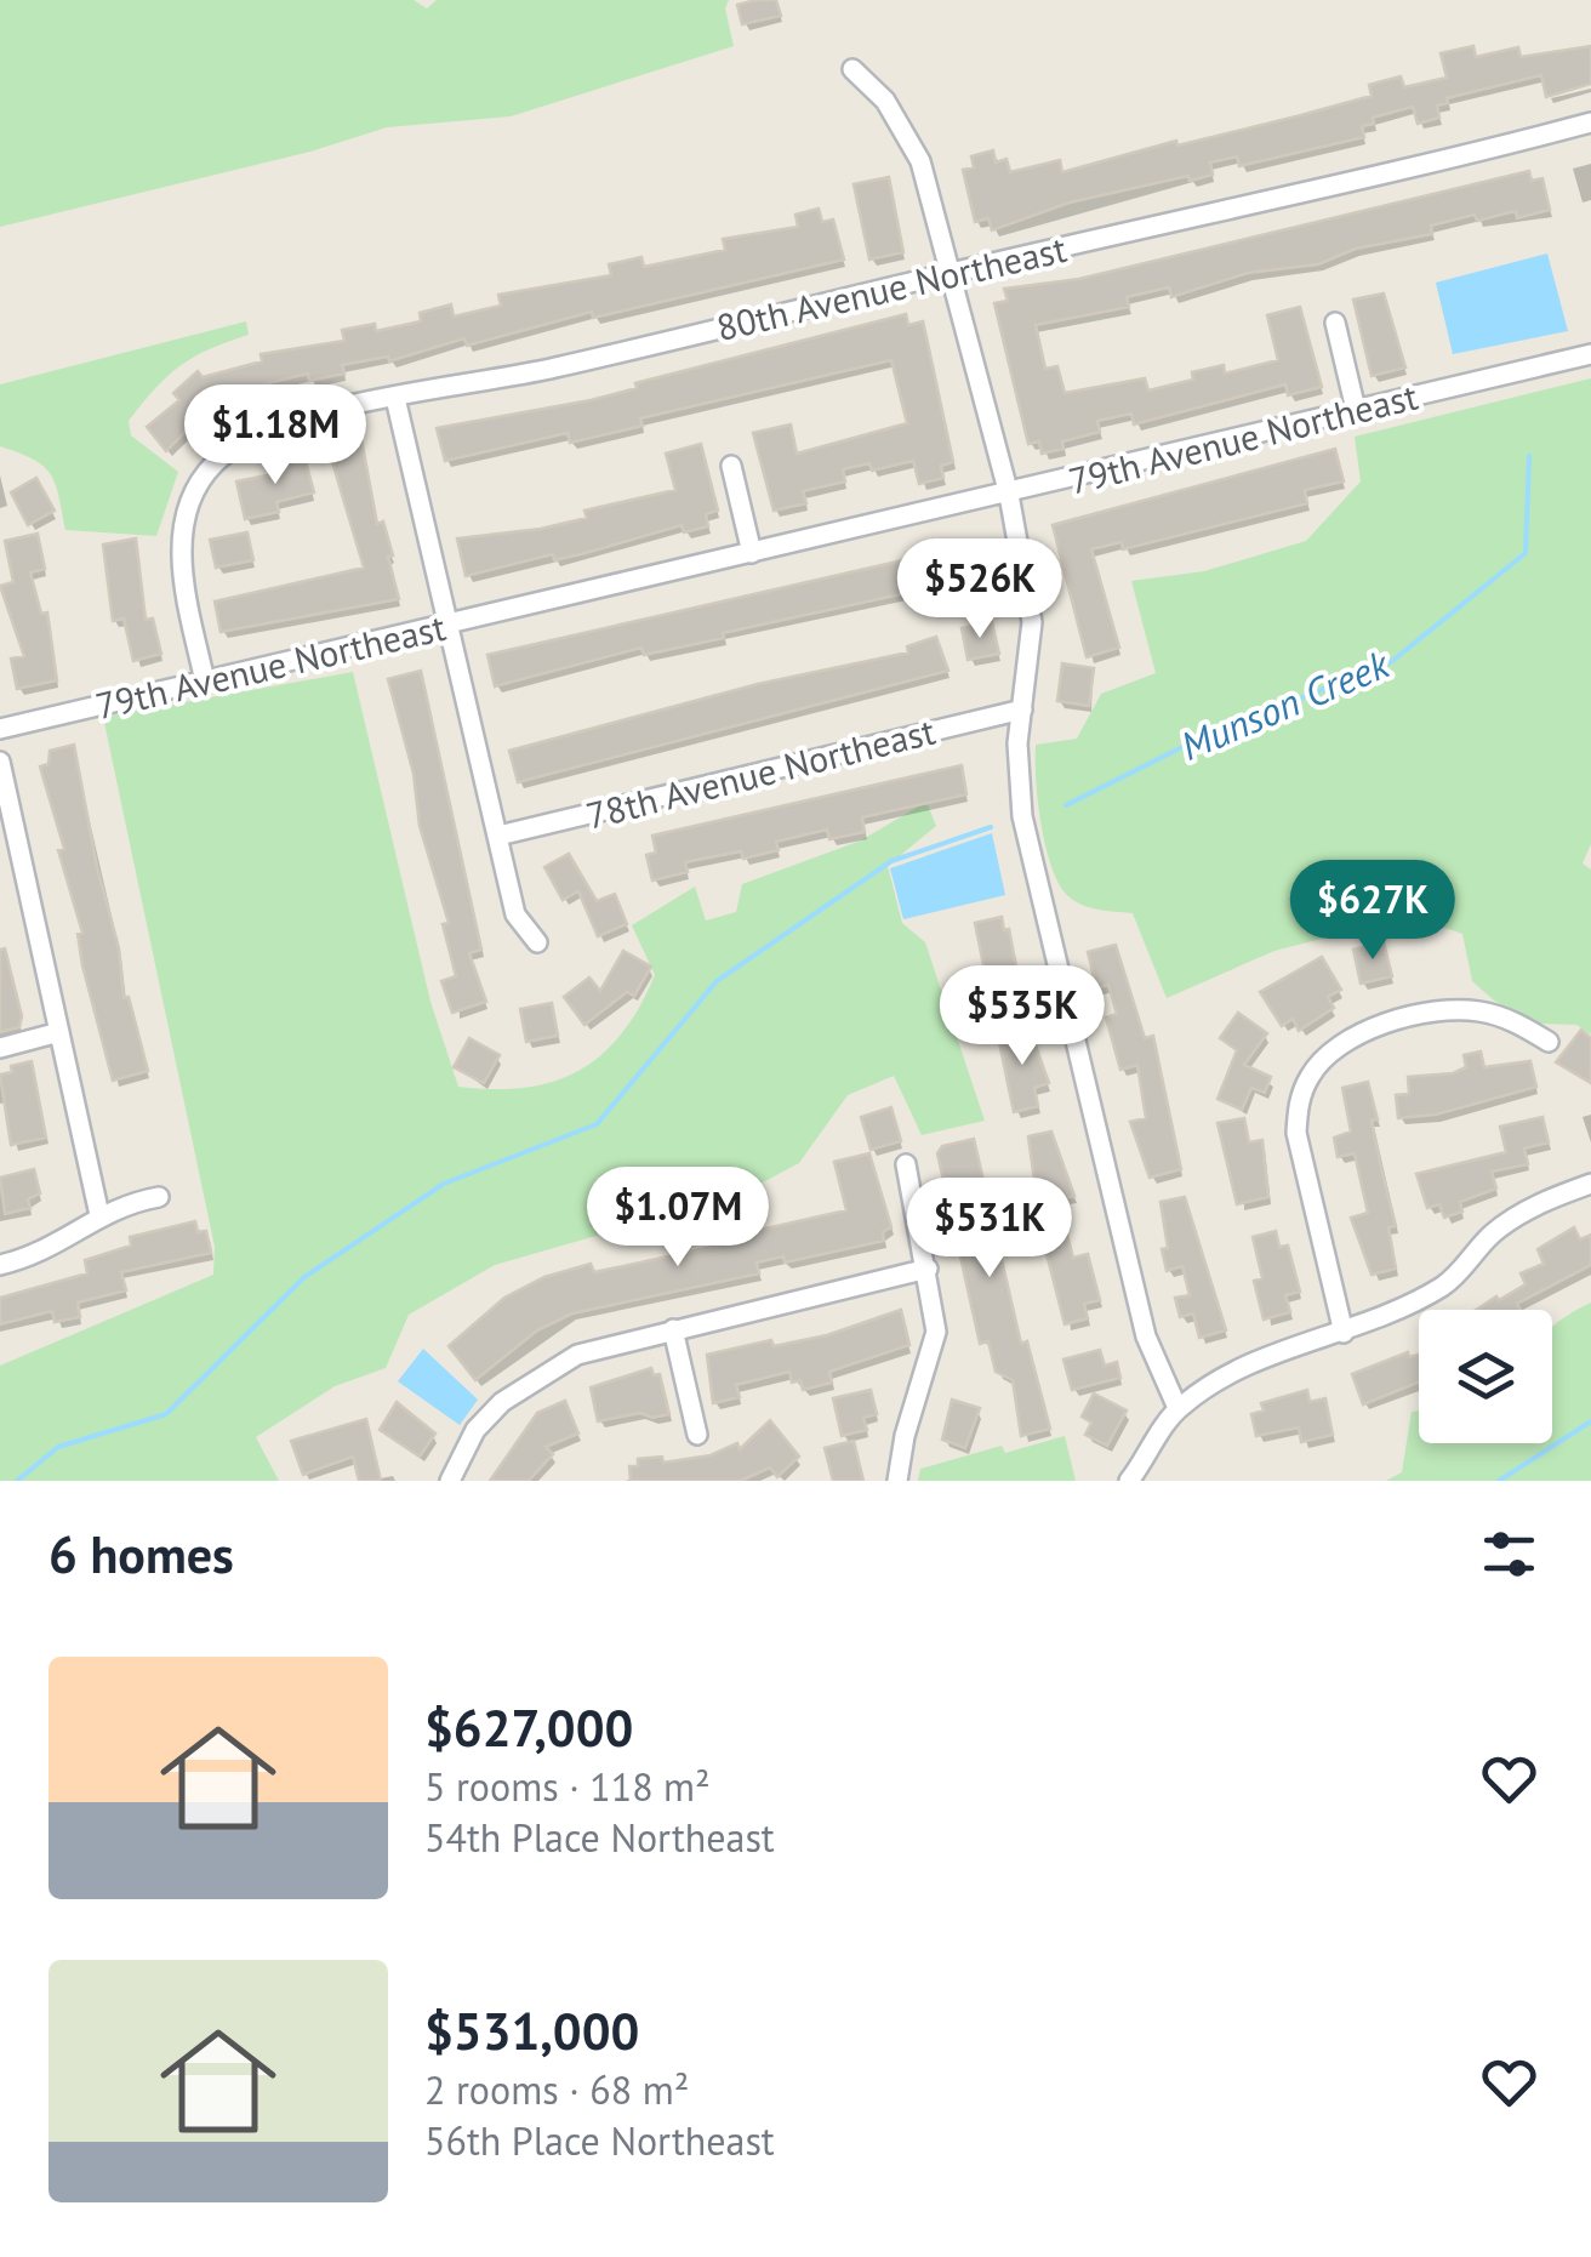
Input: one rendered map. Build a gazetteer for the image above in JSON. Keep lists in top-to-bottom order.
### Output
{
  "streets": {
    "street": ["80th Avenue Northeast", "79th Avenue Northeast", "78th Avenue Northeast"]
  },
  "crossings": [
    ["80th Avenue Northeast", "79th Avenue Northeast"]
  ],
  "water": ["Munson Creek"],
  "page": {
    "price": [
      "$1.18M",
      "$526K",
      "$627K",
      "$535K",
      "$1.07M",
      "$531K"
    ],
    "heading": "6 homes",
    "list": [
      {
        "name": "$627,000",
        "note": "5 rooms · 118 m² · 54th Place Northeast"
      },
      {
        "name": "$531,000",
        "note": "2 rooms · 68 m² · 56th Place Northeast"
      }
    ]
  }
}
